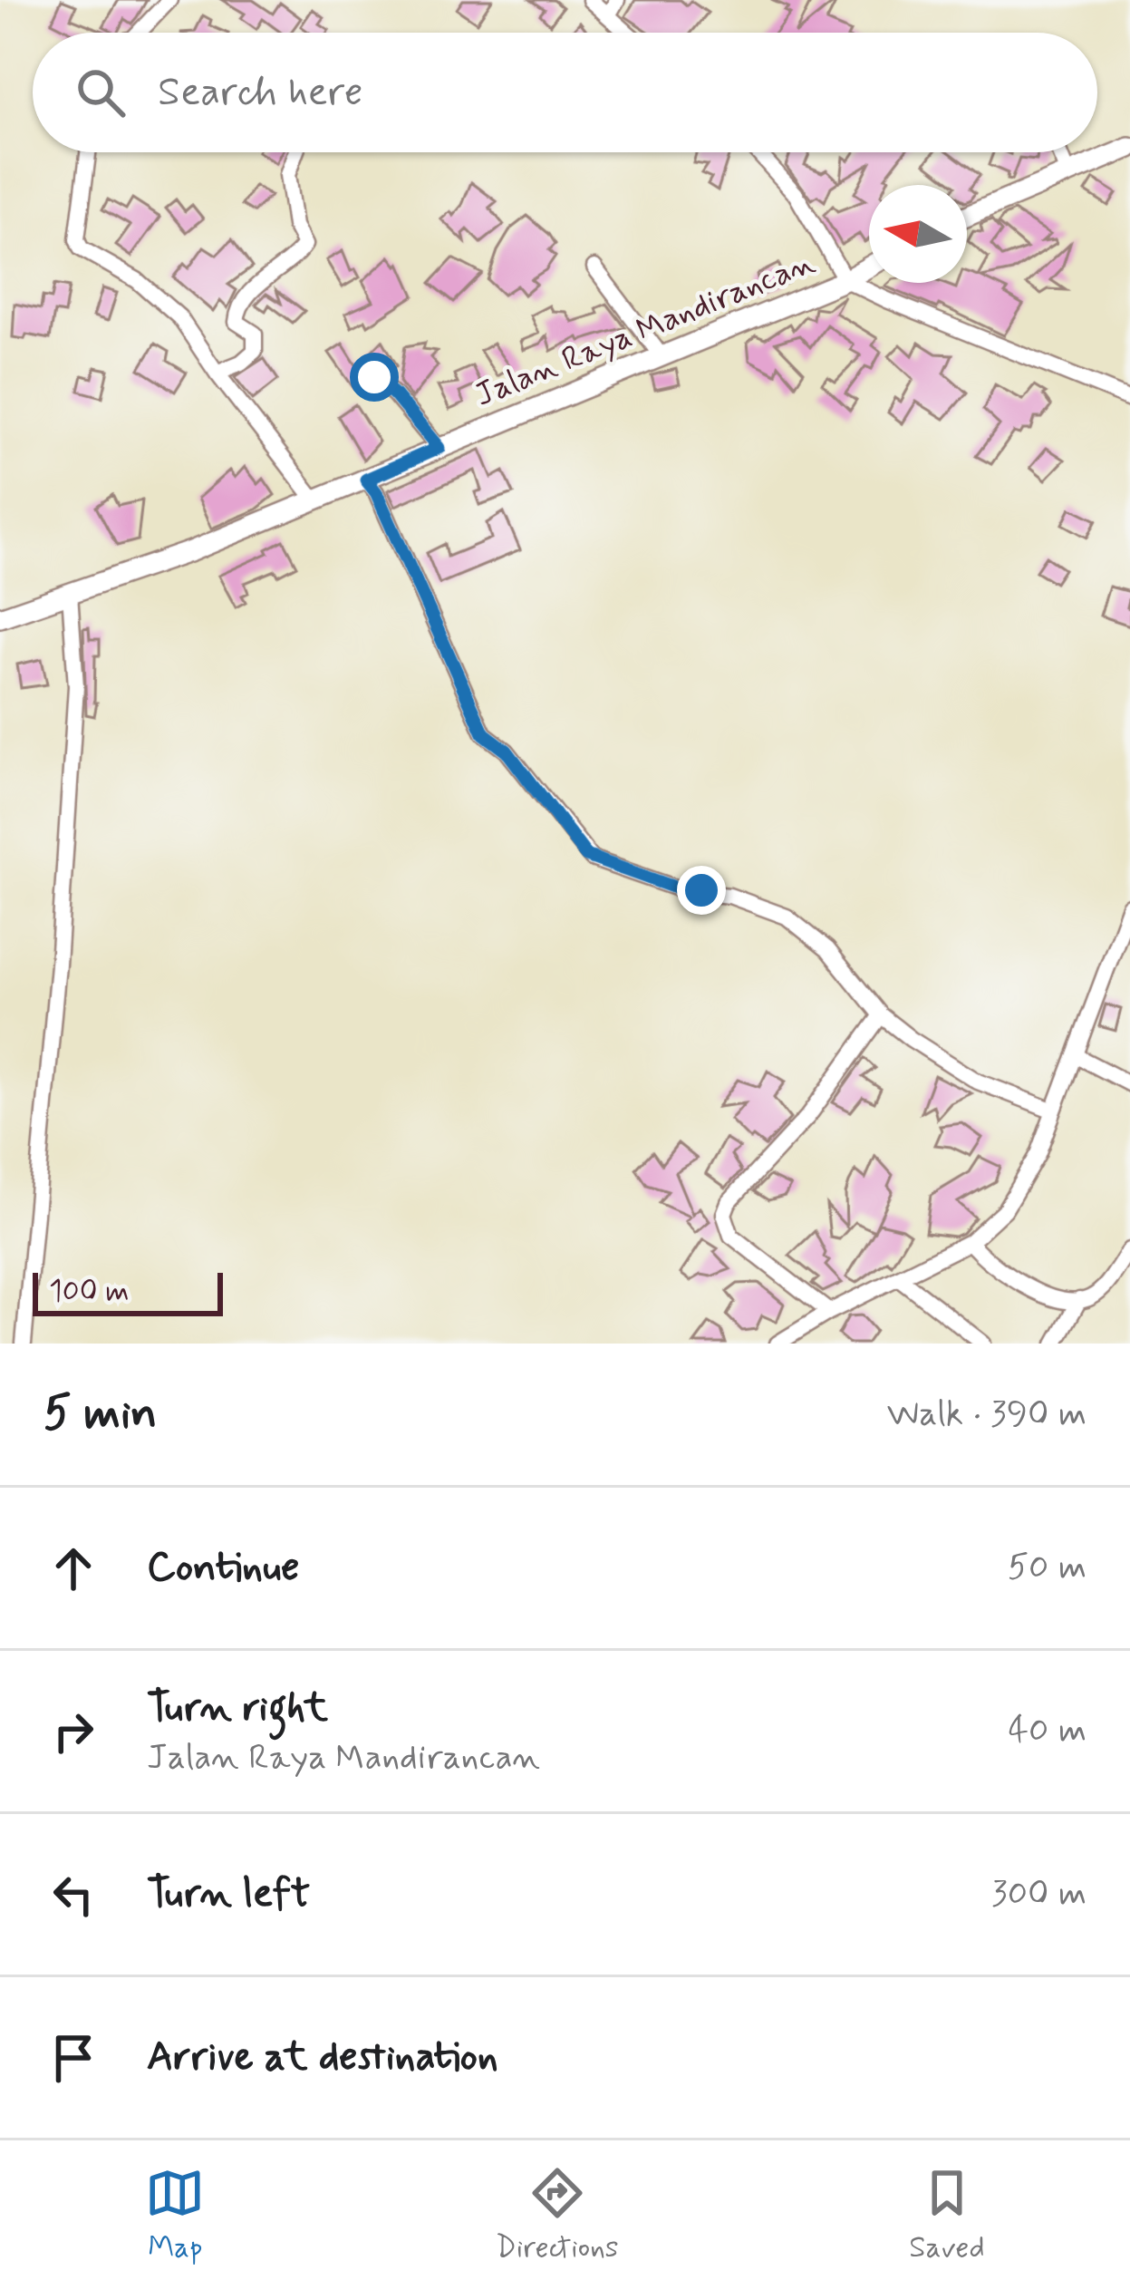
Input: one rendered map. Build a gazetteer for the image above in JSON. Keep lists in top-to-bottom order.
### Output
{
  "streets": {
    "street": ["Jalan Raya Mandirancan"]
  },
  "scale_bar": "100 m",
  "north": "left",
  "page": {
    "search": "Search here",
    "scale": "100 m",
    "heading": ["5 min", "Walk · 390 m"],
    "list": [
      ["Continue", "50 m"],
      ["Turn right", "Jalan Raya Mandirancan", "40 m"],
      ["Turn left", "300 m"],
      "Arrive at destination"
    ],
    "nav": ["Map", "Directions", "Saved"]
  }
}
